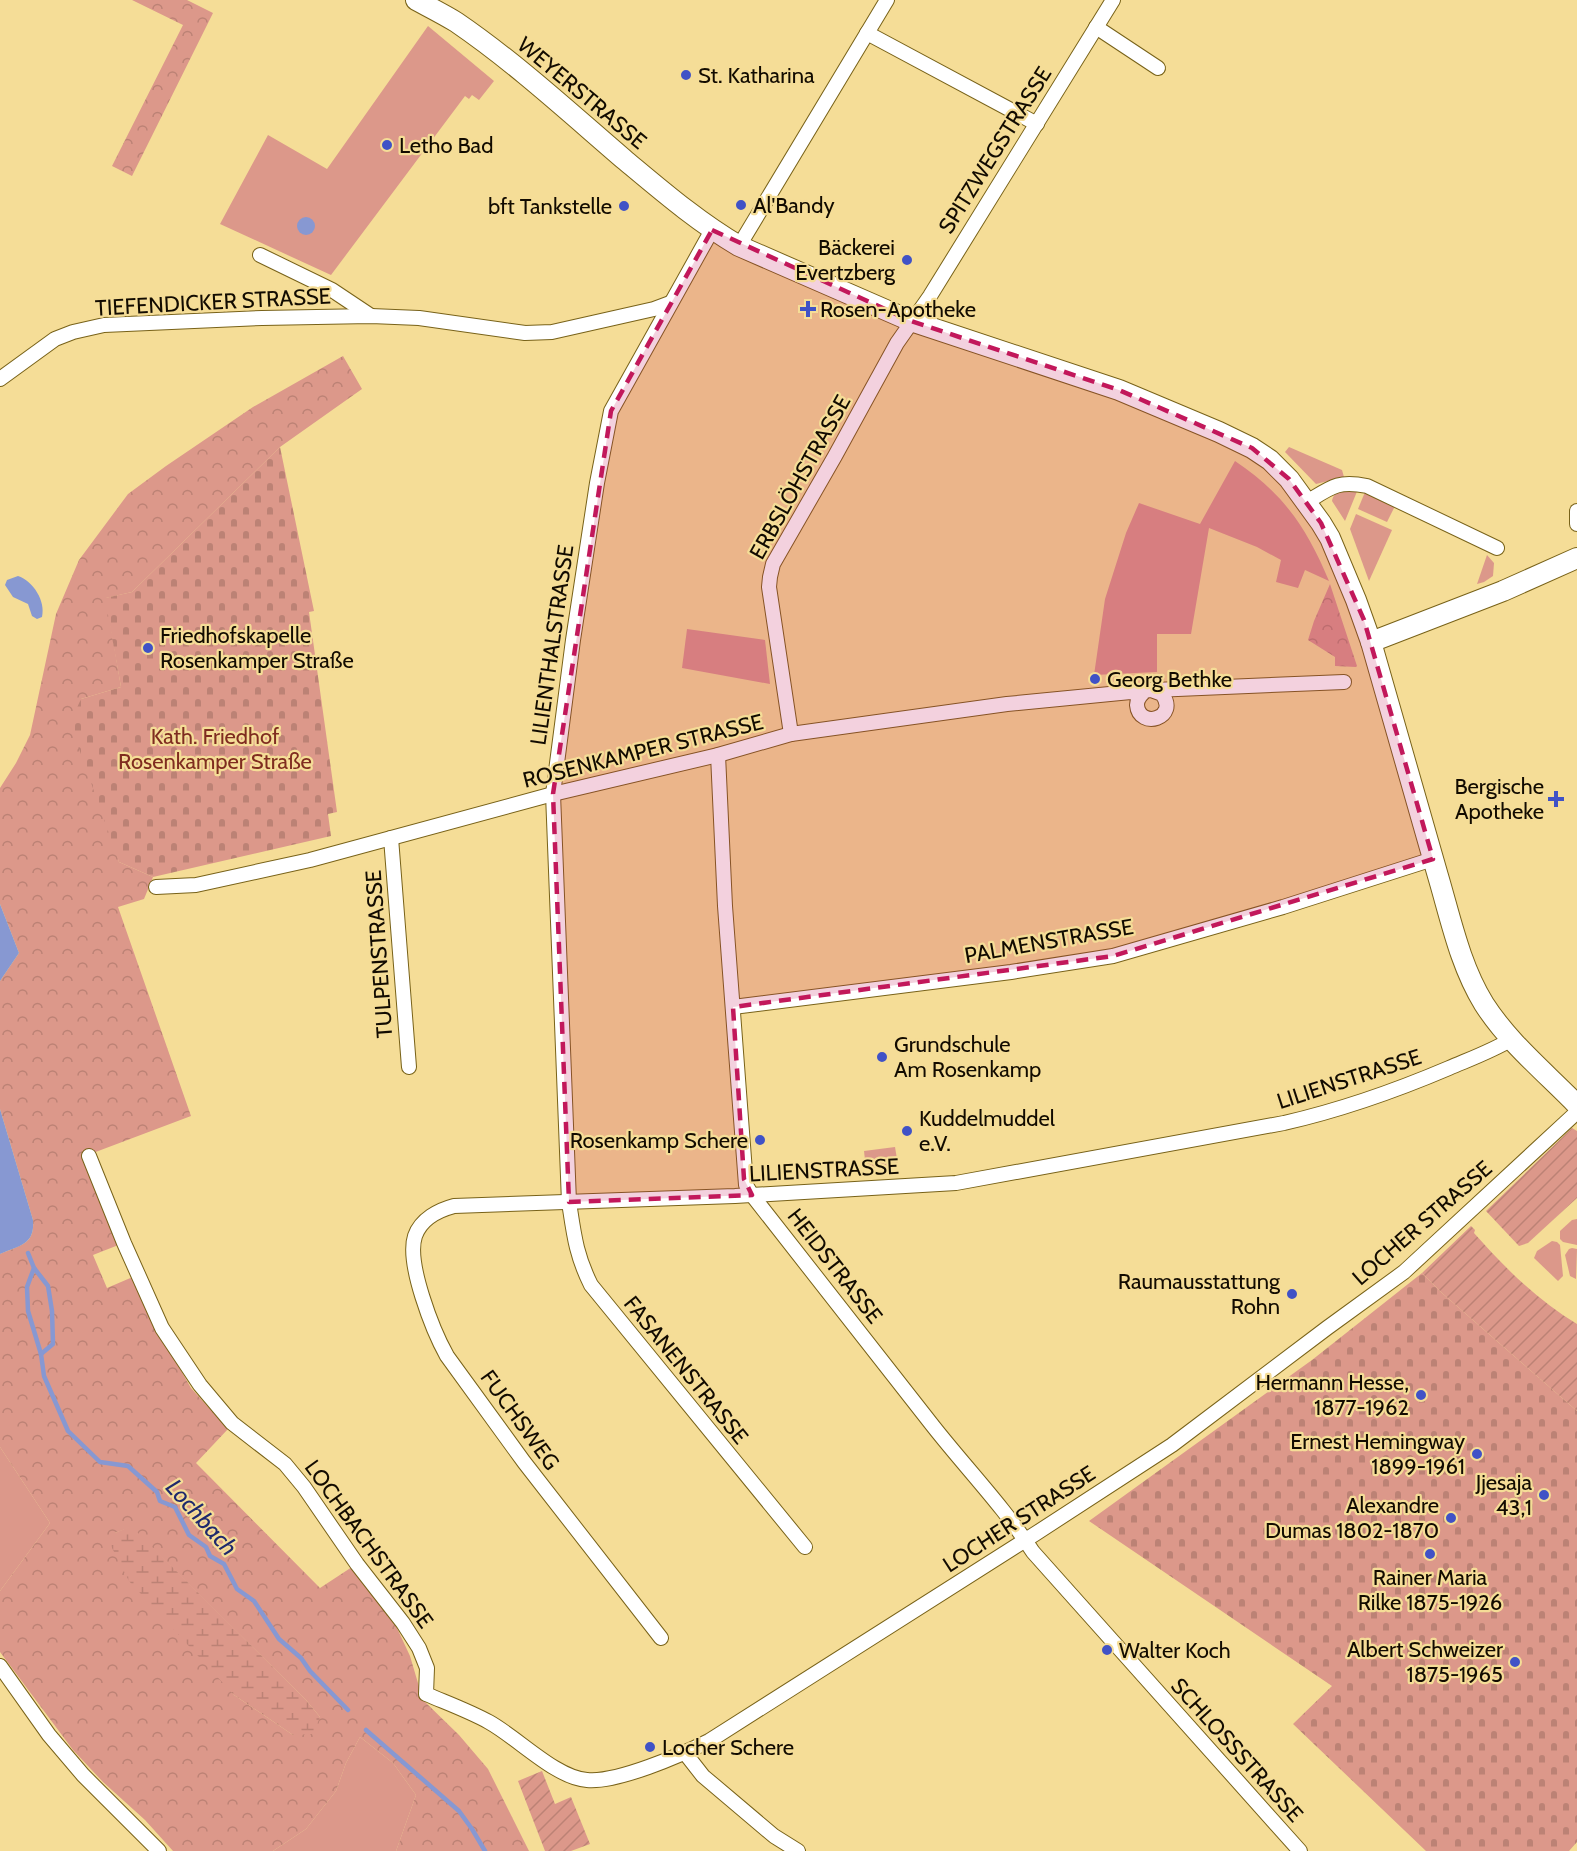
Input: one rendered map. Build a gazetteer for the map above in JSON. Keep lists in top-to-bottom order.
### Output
{
  "streets": {
    "main road": ["WEYERSTRASSE"],
    "street": [
      "SPITZWEGSTRASSE",
      "TIEFENDICKER STRASSE",
      "ERBSLÖHSTRASSE",
      "LILIENTHALSTRASSE",
      "ROSENKAMPER STRASSE",
      "PALMENSTRASSE",
      "TULPENSTRASSE",
      "LILIENSTRASSE",
      "LOCHER STRASSE",
      "HEIDSTRASSE",
      "FASANENSTRASSE",
      "FUCHSWEG",
      "LOCHBACHSTRASSE",
      "SCHLOSSSTRASSE"
    ]
  },
  "crossings": [
    ["WEYERSTRASSE", "SPITZWEGSTRASSE"],
    ["WEYERSTRASSE", "ERBSLÖHSTRASSE"],
    ["WEYERSTRASSE", "LILIENTHALSTRASSE"],
    ["WEYERSTRASSE", "PALMENSTRASSE"],
    ["WEYERSTRASSE", "LILIENSTRASSE"],
    ["SPITZWEGSTRASSE", "ERBSLÖHSTRASSE"],
    ["TIEFENDICKER STRASSE", "LILIENTHALSTRASSE"],
    ["ERBSLÖHSTRASSE", "ROSENKAMPER STRASSE"],
    ["LILIENTHALSTRASSE", "ROSENKAMPER STRASSE"],
    ["LILIENTHALSTRASSE", "LILIENSTRASSE"],
    ["LILIENTHALSTRASSE", "FASANENSTRASSE"],
    ["ROSENKAMPER STRASSE", "TULPENSTRASSE"],
    ["ROSENKAMPER STRASSE", "HEIDSTRASSE"],
    ["PALMENSTRASSE", "HEIDSTRASSE"],
    ["LILIENSTRASSE", "HEIDSTRASSE"],
    ["LILIENSTRASSE", "FASANENSTRASSE"],
    ["LILIENSTRASSE", "FUCHSWEG"],
    ["LOCHER STRASSE", "HEIDSTRASSE"],
    ["LOCHER STRASSE", "LOCHBACHSTRASSE"],
    ["LOCHER STRASSE", "SCHLOSSSTRASSE"],
    ["HEIDSTRASSE", "SCHLOSSSTRASSE"]
  ],
  "water": ["Lochbach"],
  "parks": ["Kath. Friedhof Rosenkamper Straße"],
  "places": {
    "other": [
      "St. Katharina",
      "Letho Bad",
      "Al'Bandy",
      "bft Tankstelle",
      "Bäckerei Evertzberg",
      "Friedhofskapelle Rosenkamper Straße",
      "Georg Bethke",
      "Grundschule Am Rosenkamp",
      "Kuddelmuddel e.V.",
      "Rosenkamp Schere",
      "Raumausstattung Rohn",
      "Hermann Hesse, 1877-1962",
      "Ernest Hemingway 1899-1961",
      "Jjesaja 43,1",
      "Alexandre Dumas 1802-1870",
      "Rainer Maria Rilke 1875-1926",
      "Walter Koch",
      "Albert Schweizer 1875-1965",
      "Locher Schere"
    ],
    "health": ["Rosen-Apotheke", "Bergische Apotheke"]
  }
}
